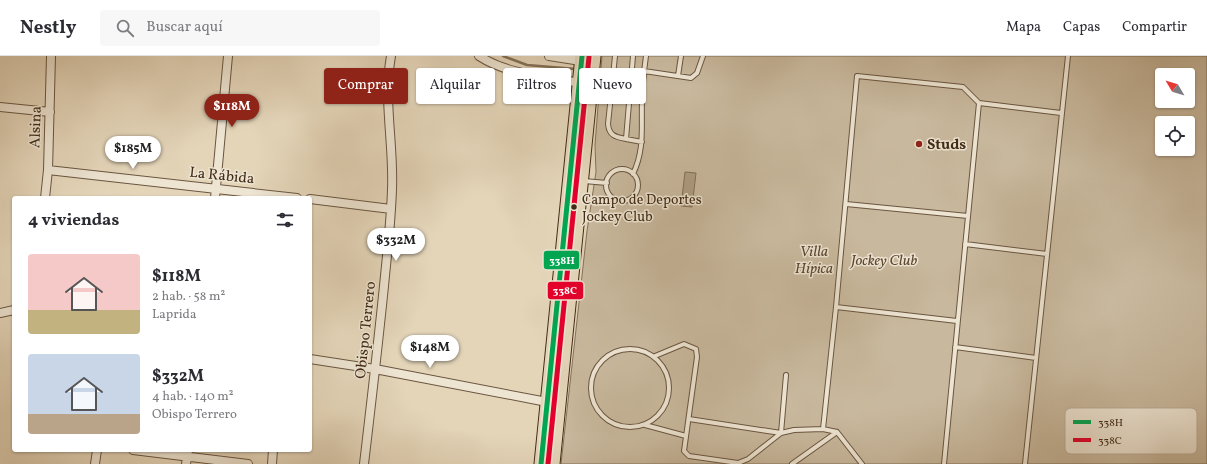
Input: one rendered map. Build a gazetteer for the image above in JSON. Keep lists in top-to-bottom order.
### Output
{
  "streets": {
    "street": ["Alsina", "La Rábida", "Obispo Terrero"]
  },
  "crossings": [
    ["Alsina", "La Rábida"]
  ],
  "parks": ["Villa Hípica", "Jockey Club"],
  "places": ["Studs", "Campo de Deportes Jockey Club"],
  "lines": ["transit line 338H", "transit line 338C"],
  "legend": ["338H", "338C"],
  "north": "top left",
  "page": {
    "header": "Nestly",
    "search": "Buscar aquí",
    "nav": ["Mapa", "Capas", "Compartir"],
    "chip": [
      "Comprar",
      "Alquilar",
      "Filtros",
      "Nuevo"
    ],
    "price": [
      "$118M",
      "$185M",
      "$332M",
      "$148M"
    ],
    "heading": "4 viviendas",
    "list": [
      {
        "name": "$118M",
        "note": "2 hab. · 58 m² · Laprida"
      },
      {
        "name": "$332M",
        "note": "4 hab. · 140 m² · Obispo Terrero"
      }
    ]
  }
}
